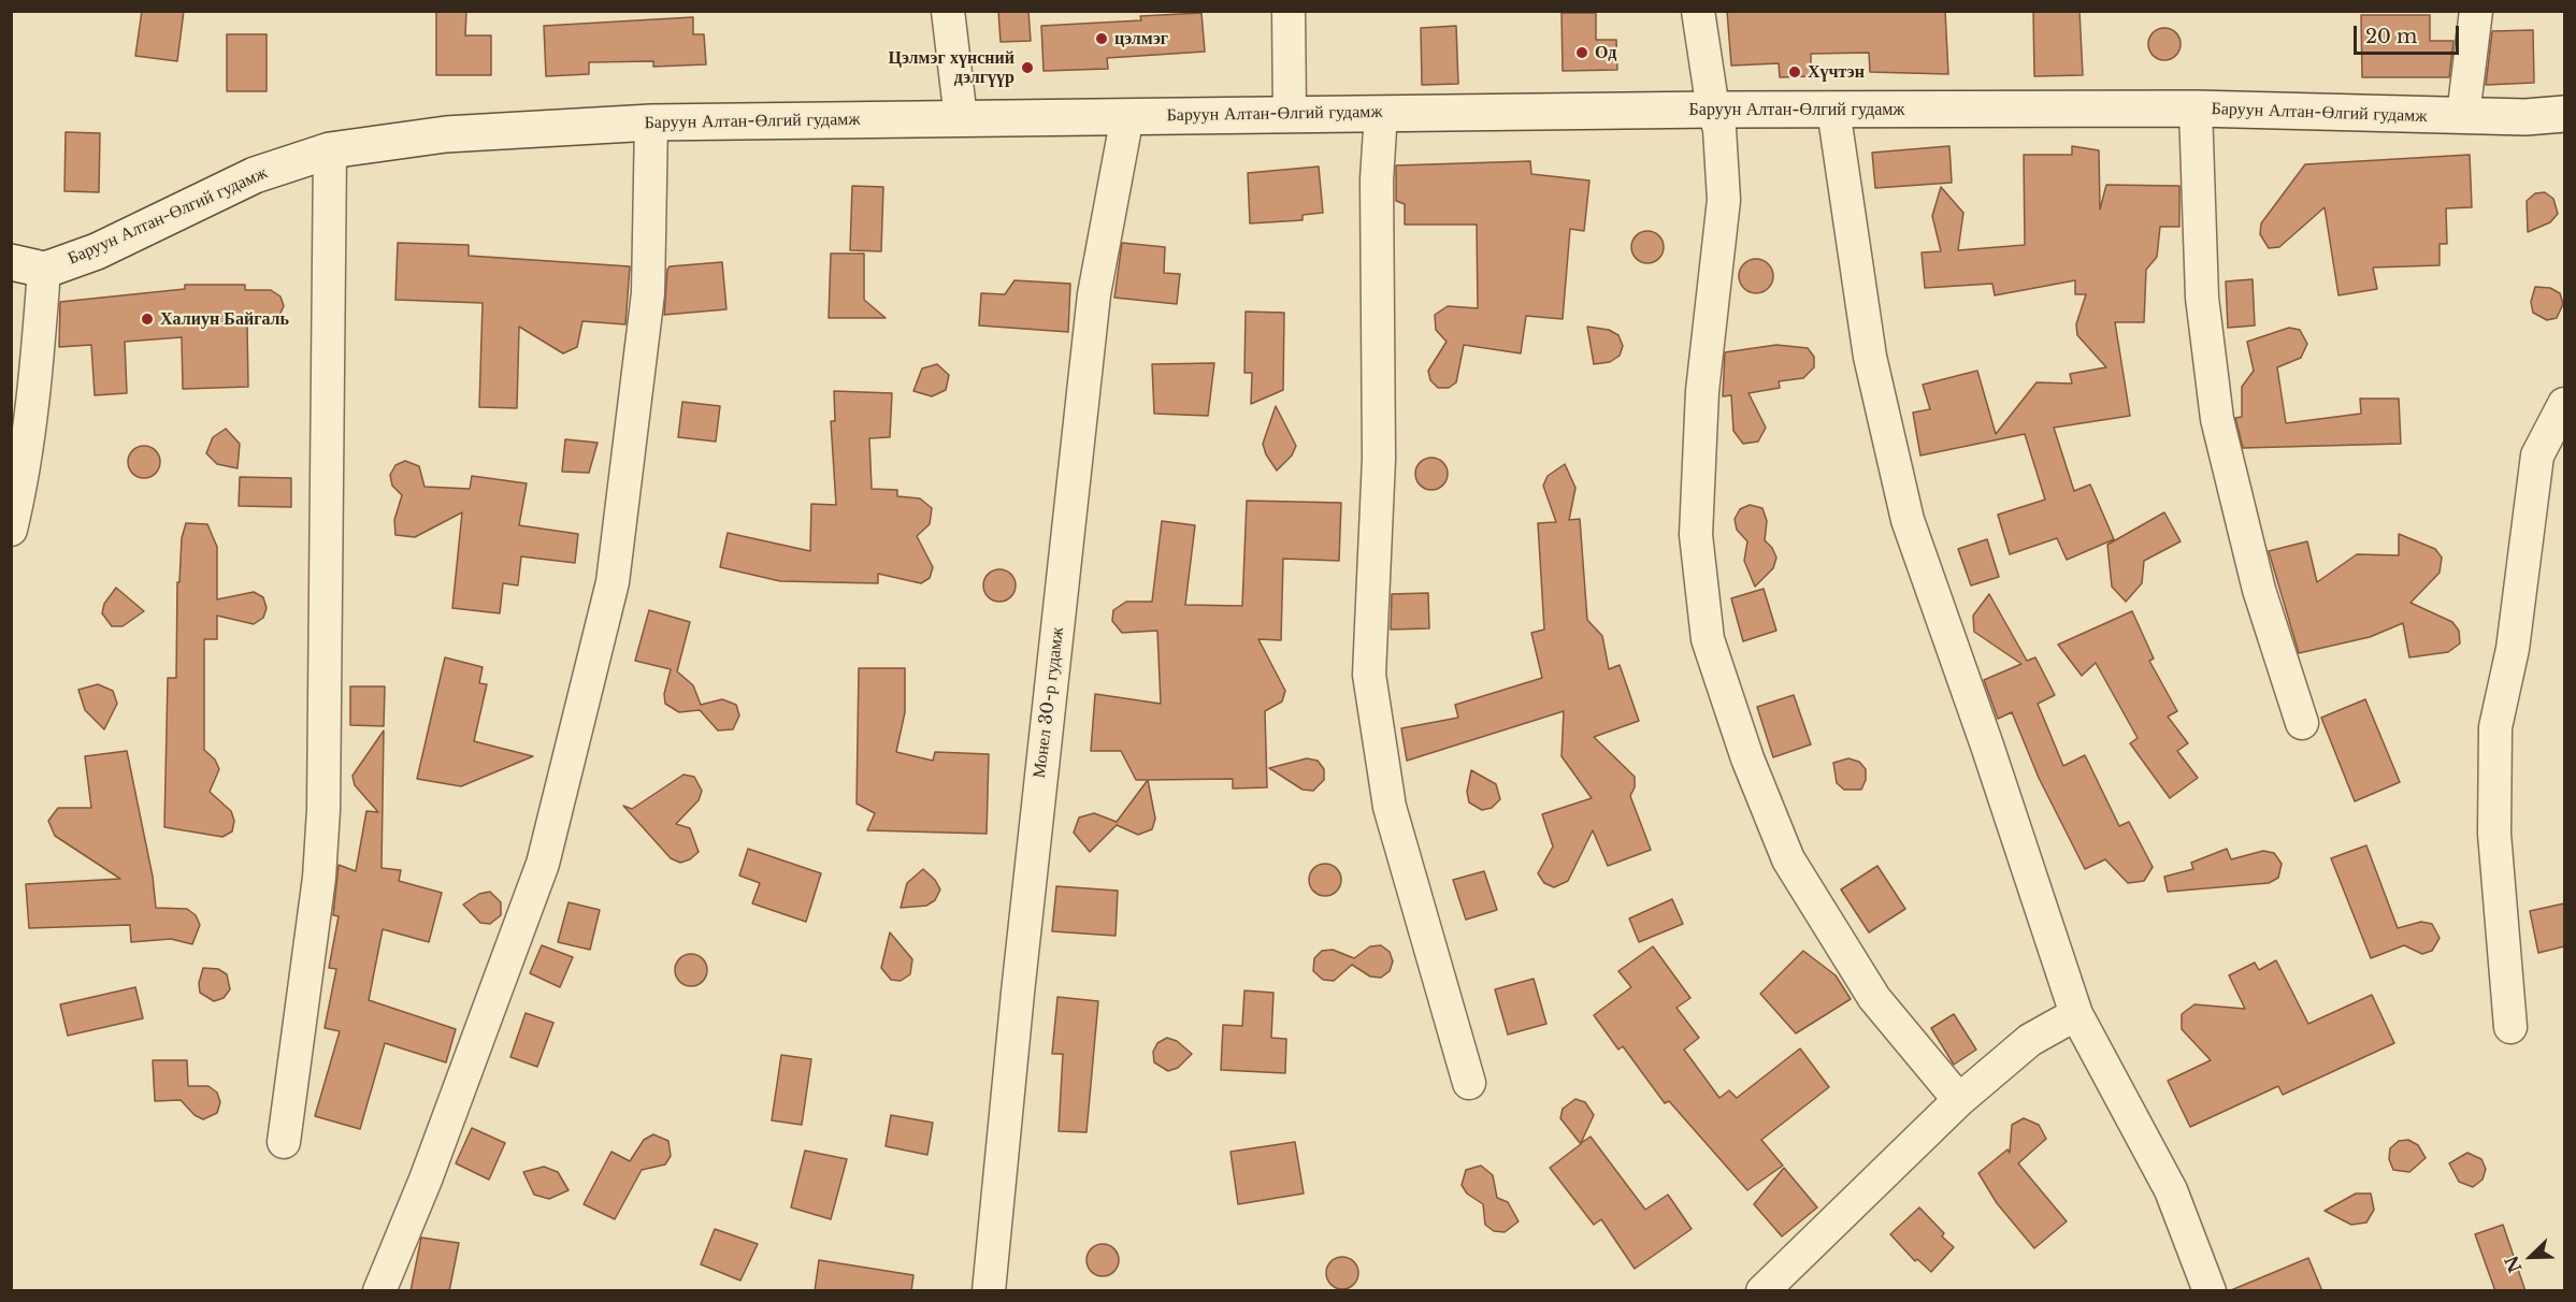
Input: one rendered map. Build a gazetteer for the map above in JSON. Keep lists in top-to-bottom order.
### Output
{
  "streets": {
    "main road": ["Баруун Алтан-Өлгий гудамж"],
    "street": ["Монел 30-р гудамж"]
  },
  "crossings": [
    ["Баруун Алтан-Өлгий гудамж", "Монел 30-р гудамж"]
  ],
  "places": [
    "цэлмэг",
    "Од",
    "Цэлмэг хүнсний дэлгүүр",
    "Хүчтэн",
    "Халиун Байгаль"
  ],
  "scale_bar": "20 m",
  "north": "bottom left"
}
